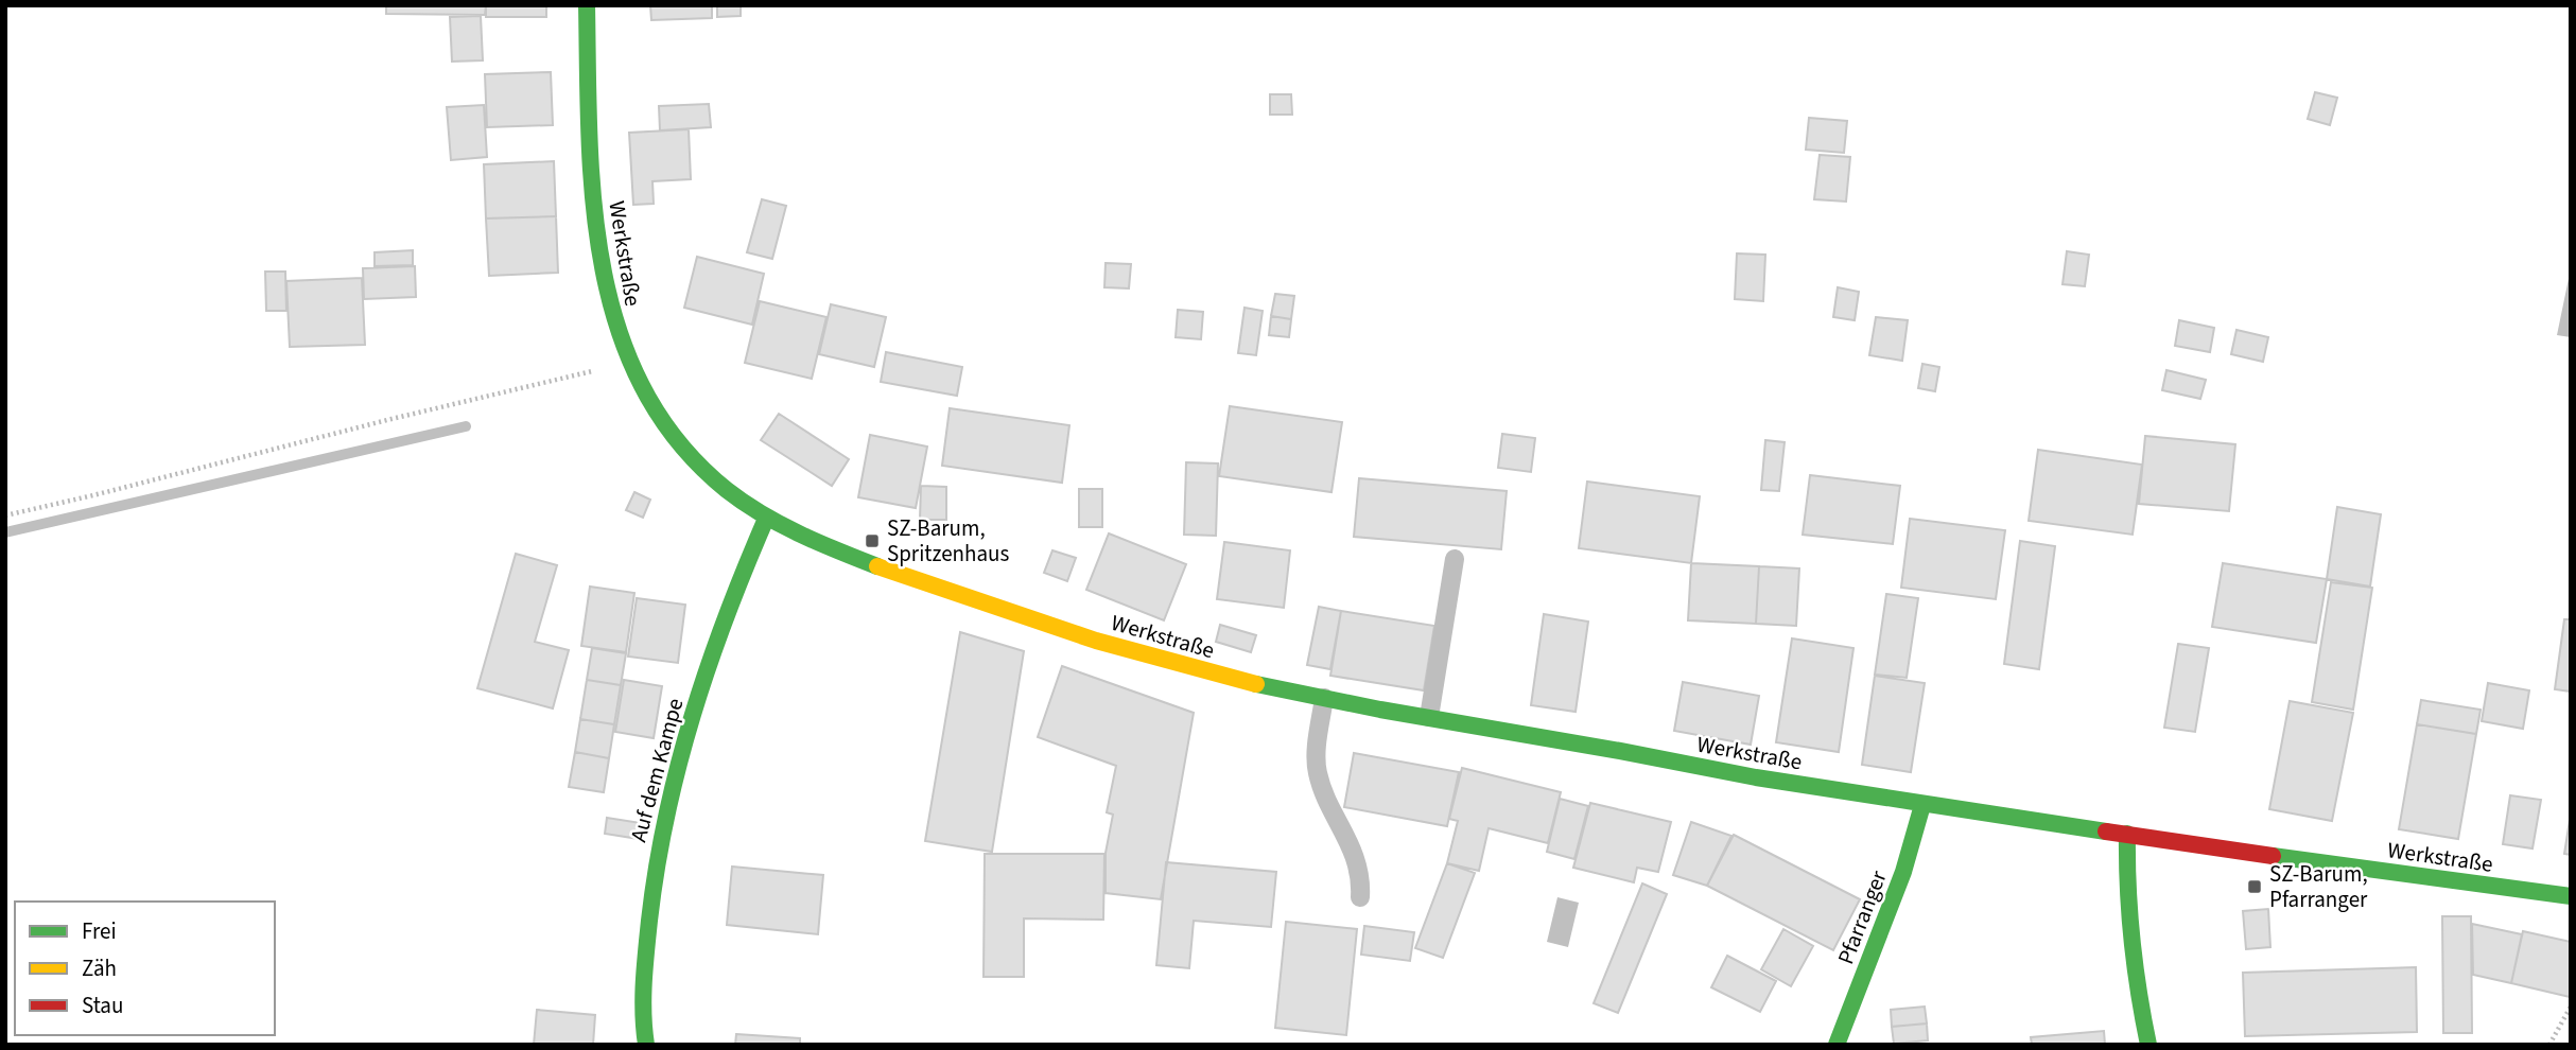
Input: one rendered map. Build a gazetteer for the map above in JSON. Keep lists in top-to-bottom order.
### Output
{
  "streets": {
    "main road": ["Werkstraße", "Auf dem Kampe", "Pfarranger"]
  },
  "crossings": [
    ["Werkstraße", "Auf dem Kampe"],
    ["Werkstraße", "Pfarranger"]
  ],
  "places": {
    "transit": ["SZ-Barum, Spritzenhaus", "SZ-Barum, Pfarranger"]
  },
  "legend": ["Frei", "Zäh", "Stau"]
}
